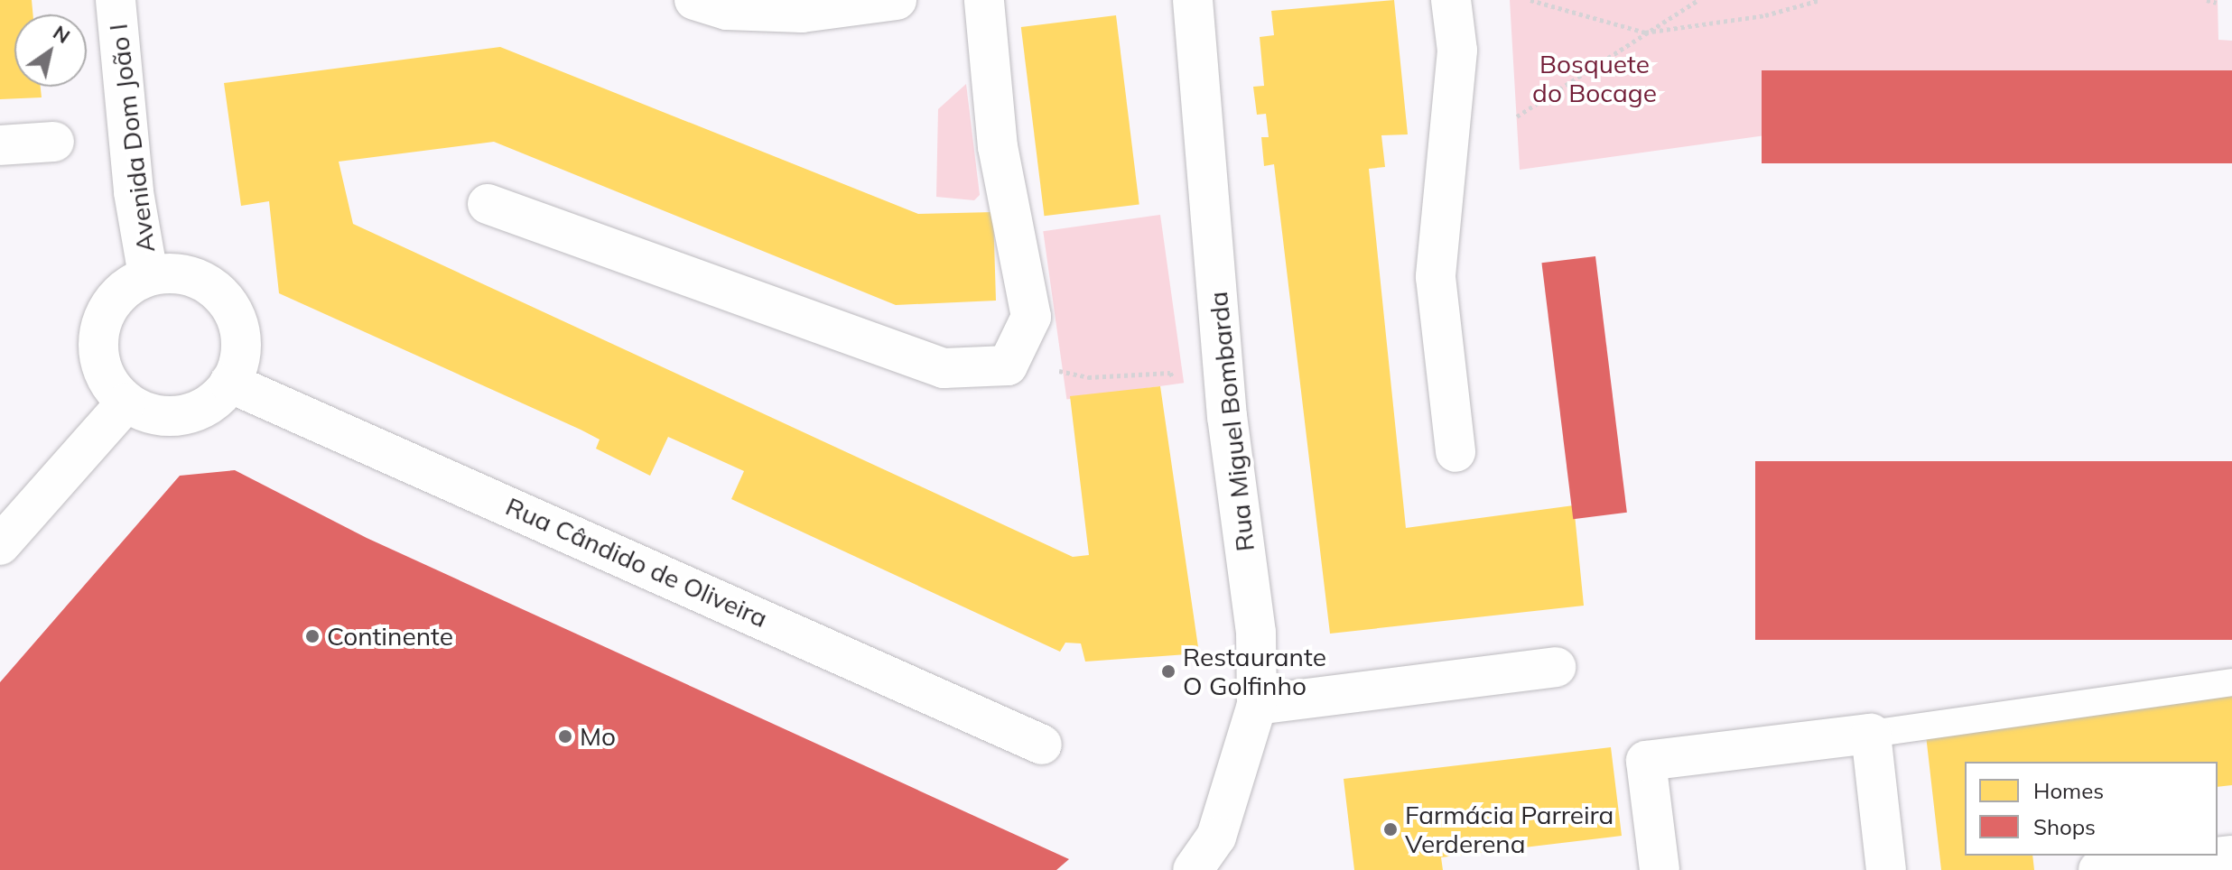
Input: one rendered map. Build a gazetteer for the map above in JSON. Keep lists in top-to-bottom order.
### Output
{
  "streets": {
    "street": ["Avenida Dom João I", "Rua Miguel Bombarda", "Rua Cândido de Oliveira"]
  },
  "crossings": [
    ["Avenida Dom João I", "Rua Cândido de Oliveira"]
  ],
  "parks": ["Bosquete do Bocage"],
  "places": [
    "Continente",
    "Restaurante O Golfinho",
    "Mo",
    "Farmácia Parreira Verderena"
  ],
  "legend": ["Homes", "Shops"],
  "north": "top right"
}
